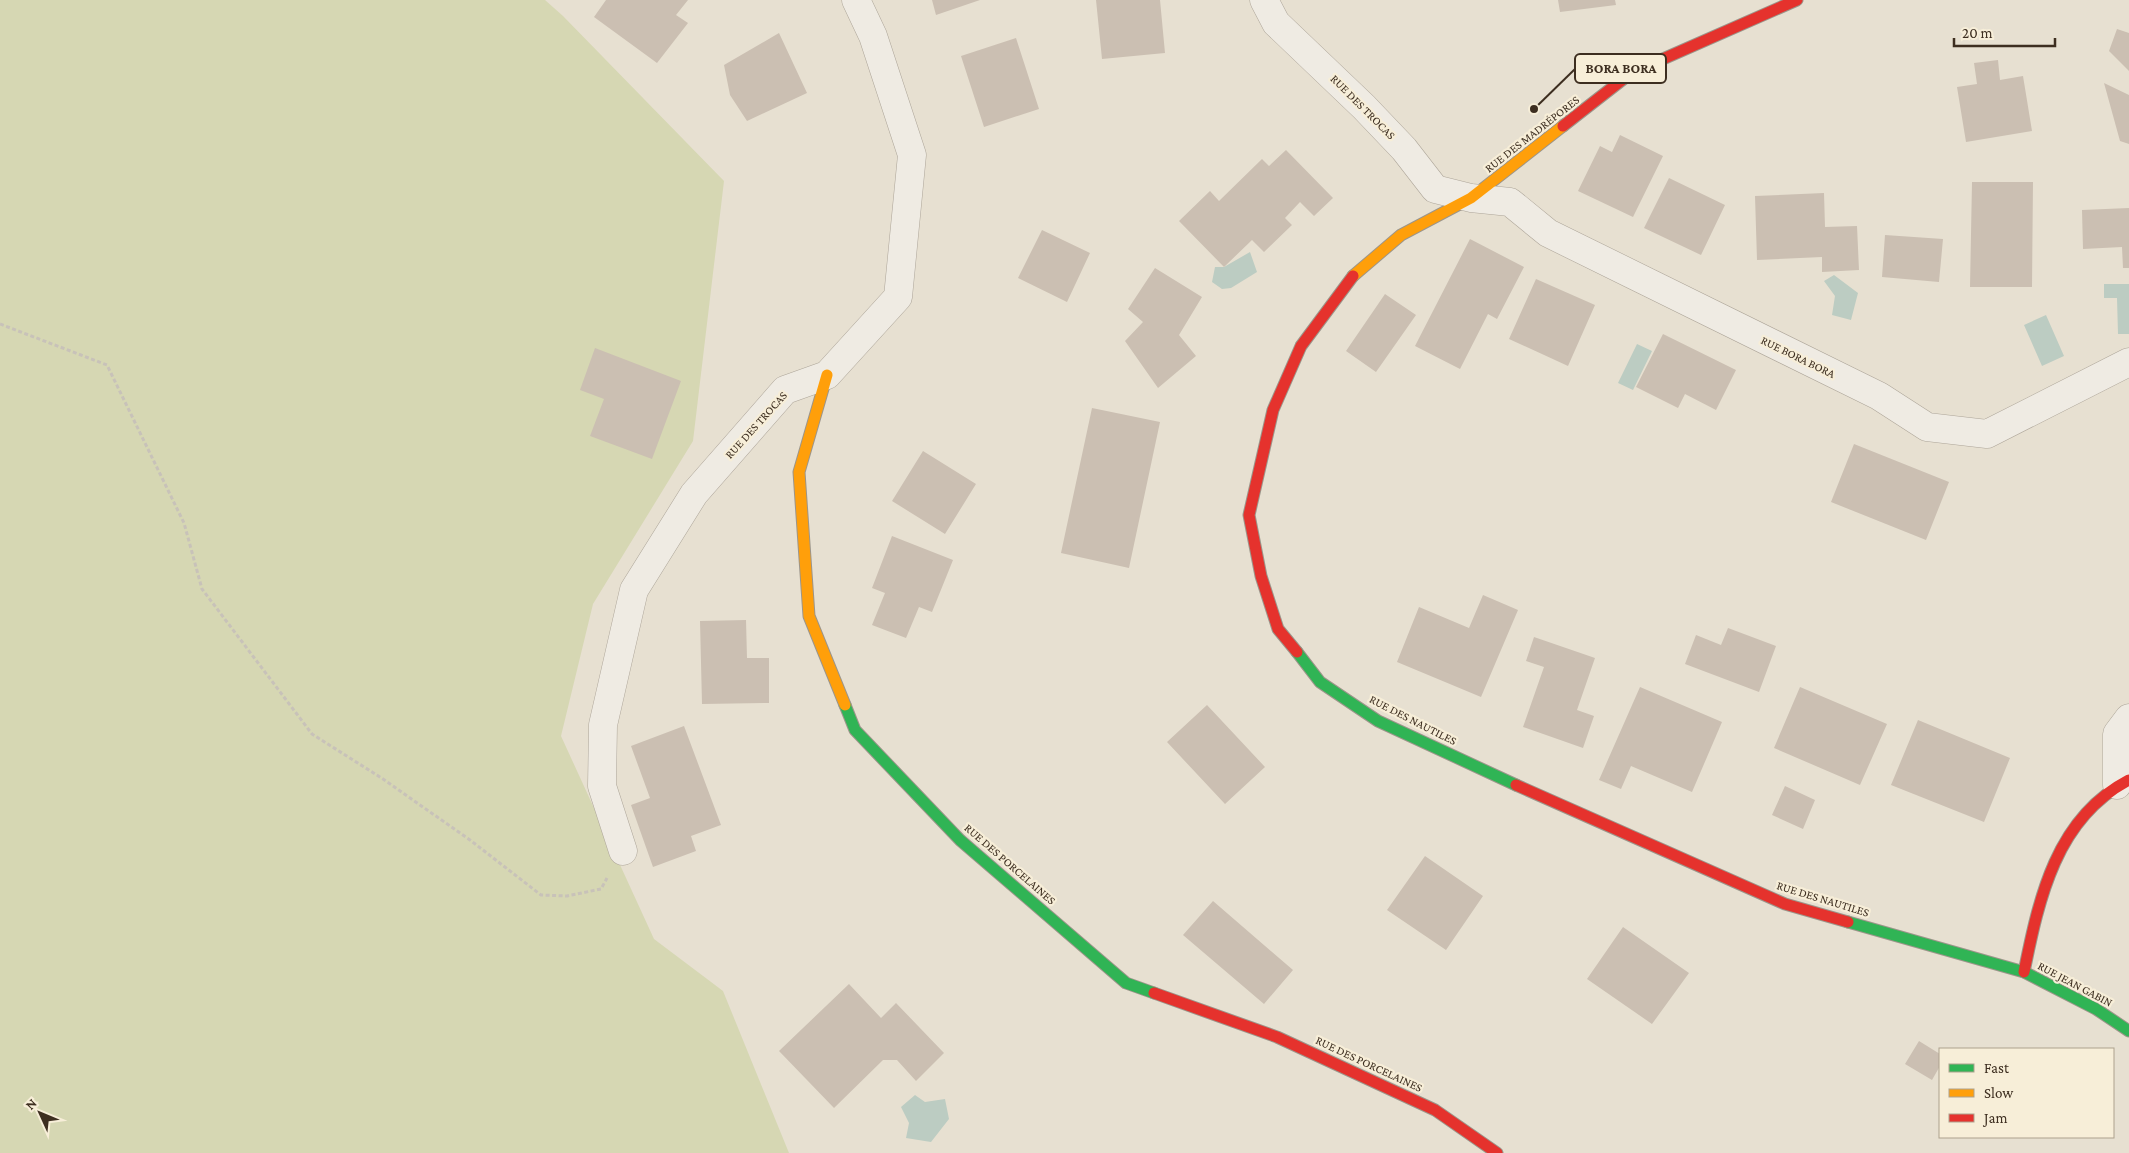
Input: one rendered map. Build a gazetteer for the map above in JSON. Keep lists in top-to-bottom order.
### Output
{
  "streets": {
    "street": [
      "RUE DES TROCAS",
      "RUE DES MADRÉPORES",
      "RUE BORA BORA",
      "RUE DES NAUTILES",
      "RUE DES PORCELAINES",
      "RUE JEAN GABIN"
    ]
  },
  "crossings": [
    ["RUE DES TROCAS", "RUE DES MADRÉPORES"],
    ["RUE DES TROCAS", "RUE BORA BORA"],
    ["RUE DES TROCAS", "RUE DES NAUTILES"],
    ["RUE DES TROCAS", "RUE DES PORCELAINES"],
    ["RUE DES MADRÉPORES", "RUE BORA BORA"],
    ["RUE DES MADRÉPORES", "RUE DES NAUTILES"],
    ["RUE BORA BORA", "RUE DES NAUTILES"],
    ["RUE DES NAUTILES", "RUE JEAN GABIN"]
  ],
  "places": ["BORA BORA"],
  "legend": ["Fast", "Slow", "Jam"],
  "scale_bar": "20 m",
  "north": "top left"
}
